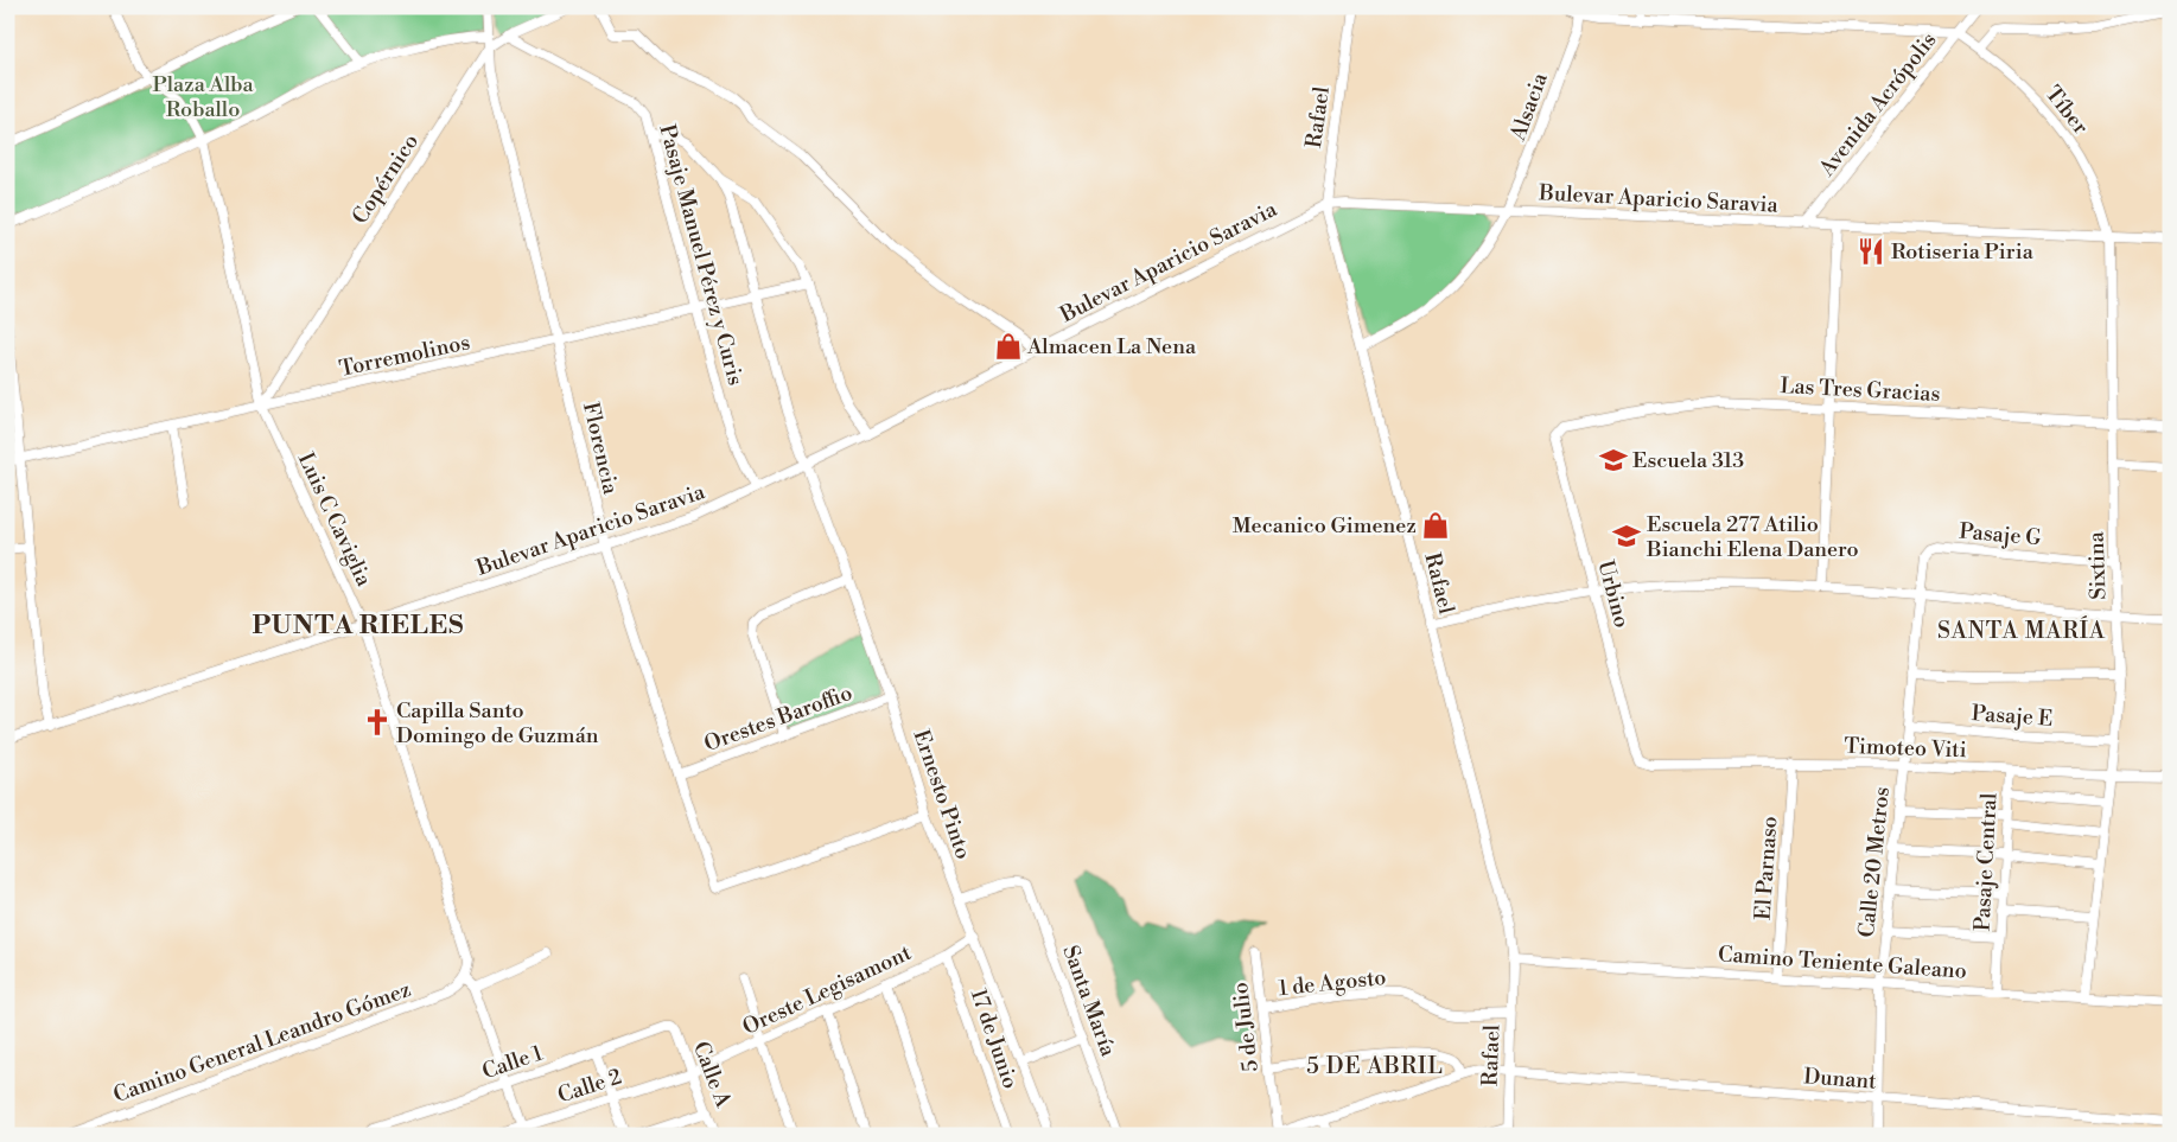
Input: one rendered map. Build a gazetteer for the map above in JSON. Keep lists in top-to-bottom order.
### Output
{
  "streets": {
    "street": [
      "Avenida Acrópolis",
      "Alsacia",
      "Tíber",
      "Rafael",
      "Copérnico",
      "Bulevar Aparicio Saravia",
      "Pasaje Manuel Pérez y Curis",
      "Torremolinos",
      "Las Tres Gracias",
      "Florencia",
      "Luis C Caviglia",
      "Pasaje G",
      "Sixtina",
      "Urbino",
      "Pasaje E",
      "Orestes Baroffio",
      "Timoteo Viti",
      "Ernesto Pinto",
      "Calle 20 Metros",
      "Pasaje Central",
      "El Parnaso",
      "Camino Teniente Galeano",
      "1 de Agosto",
      "Oreste Legisamont",
      "Santa María",
      "5 de Julio",
      "17 de Junio",
      "Camino General Leandro Gómez",
      "Calle 1",
      "Calle A",
      "Dunant",
      "Calle 2"
    ]
  },
  "crossings": [
    ["Avenida Acrópolis", "Tíber"],
    ["Avenida Acrópolis", "Bulevar Aparicio Saravia"],
    ["Alsacia", "Rafael"],
    ["Alsacia", "Bulevar Aparicio Saravia"],
    ["Tíber", "Bulevar Aparicio Saravia"],
    ["Tíber", "Sixtina"],
    ["Rafael", "Bulevar Aparicio Saravia"],
    ["Rafael", "Camino Teniente Galeano"],
    ["Rafael", "1 de Agosto"],
    ["Rafael", "Dunant"],
    ["Copérnico", "Pasaje Manuel Pérez y Curis"],
    ["Copérnico", "Torremolinos"],
    ["Copérnico", "Florencia"],
    ["Copérnico", "Luis C Caviglia"],
    ["Bulevar Aparicio Saravia", "Pasaje Manuel Pérez y Curis"],
    ["Bulevar Aparicio Saravia", "Florencia"],
    ["Bulevar Aparicio Saravia", "Luis C Caviglia"],
    ["Bulevar Aparicio Saravia", "Sixtina"],
    ["Bulevar Aparicio Saravia", "Ernesto Pinto"],
    ["Pasaje Manuel Pérez y Curis", "Torremolinos"],
    ["Torremolinos", "Florencia"],
    ["Torremolinos", "Luis C Caviglia"],
    ["Torremolinos", "Ernesto Pinto"],
    ["Las Tres Gracias", "Sixtina"],
    ["Las Tres Gracias", "Urbino"],
    ["Florencia", "Orestes Baroffio"],
    ["Florencia", "Ernesto Pinto"],
    ["Luis C Caviglia", "Camino General Leandro Gómez"],
    ["Pasaje G", "Sixtina"],
    ["Pasaje G", "Calle 20 Metros"],
    ["Sixtina", "Pasaje E"],
    ["Sixtina", "Timoteo Viti"],
    ["Sixtina", "Camino Teniente Galeano"],
    ["Urbino", "Timoteo Viti"],
    ["Pasaje E", "Calle 20 Metros"],
    ["Orestes Baroffio", "Ernesto Pinto"],
    ["Timoteo Viti", "Calle 20 Metros"],
    ["Timoteo Viti", "Pasaje Central"],
    ["Timoteo Viti", "El Parnaso"],
    ["Ernesto Pinto", "Oreste Legisamont"],
    ["Ernesto Pinto", "Santa María"],
    ["Calle 20 Metros", "Camino Teniente Galeano"],
    ["Calle 20 Metros", "Dunant"],
    ["Pasaje Central", "Camino Teniente Galeano"],
    ["El Parnaso", "Camino Teniente Galeano"],
    ["1 de Agosto", "5 de Julio"],
    ["Oreste Legisamont", "17 de Junio"],
    ["Oreste Legisamont", "Calle A"],
    ["Oreste Legisamont", "Calle 2"],
    ["5 de Julio", "Dunant"],
    ["Calle 1", "Calle A"],
    ["Calle A", "Calle 2"]
  ],
  "districts": ["PUNTA RIELES", "SANTA MARÍA", "5 DE ABRIL"],
  "parks": ["Plaza Alba Roballo"],
  "places": {
    "restaurant": ["Rotiseria Piria"],
    "shop": ["Almacen La Nena", "Mecanico Gimenez"],
    "school or university": ["Escuela 313", "Escuela 277 Atilio Bianchi Elena Danero"],
    "church": ["Capilla Santo Domingo de Guzmán"]
  }
}
